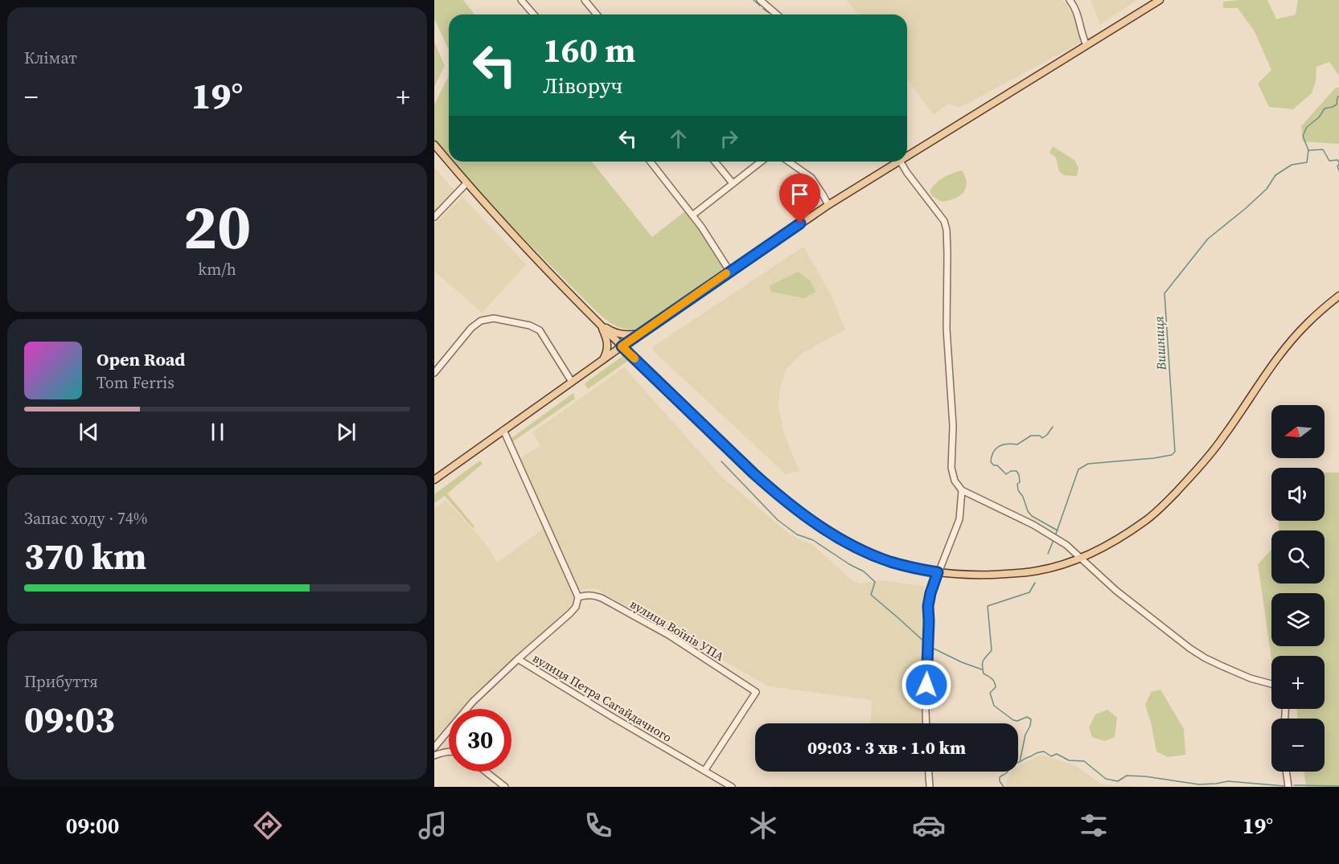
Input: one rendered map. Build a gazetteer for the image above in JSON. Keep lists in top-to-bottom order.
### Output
{
  "streets": {
    "street": ["вулиця Воїнів УПА", "вулиця Петра Сагайдачного"]
  },
  "crossings": [
    ["вулиця Воїнів УПА", "вулиця Петра Сагайдачного"]
  ],
  "water": ["Вишниця"],
  "north": "left",
  "page": {
    "tile": [
      "Клімат",
      ["20", "km/h"],
      ["Запас ходу · 74%", "370 km"],
      ["Прибуття", "09:03"]
    ],
    "turn": ["160 m", "Ліворуч"],
    "heat": ["−", "19°", "+"],
    "song": ["Open Road", "Tom Ferris"],
    "map_buttons": ["+", "−"],
    "limit": "30",
    "trip": "09:03 · 3 хв · 1.0 km",
    "tabs": ["09:00", "19°"]
  }
}
